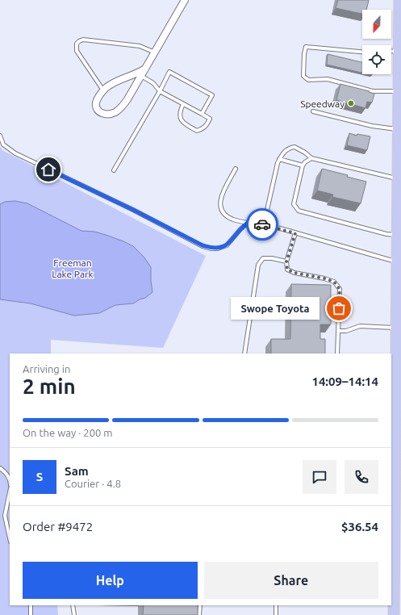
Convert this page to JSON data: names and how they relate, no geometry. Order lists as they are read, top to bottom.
{
  "parks": ["Freeman Lake Park"],
  "places": ["Speedway", "Swope Toyota"],
  "north": "bottom",
  "page": {
    "bubble": "Swope Toyota",
    "heading": ["2 min", "Arriving in", "14:09–14:14"],
    "panel": [
      "Sam",
      "Courier · 4.8",
      "Order #9472",
      "$36.54"
    ],
    "bar": "On the way · 200 m",
    "round": "S",
    "buttons": ["Help", "Share"]
  }
}
